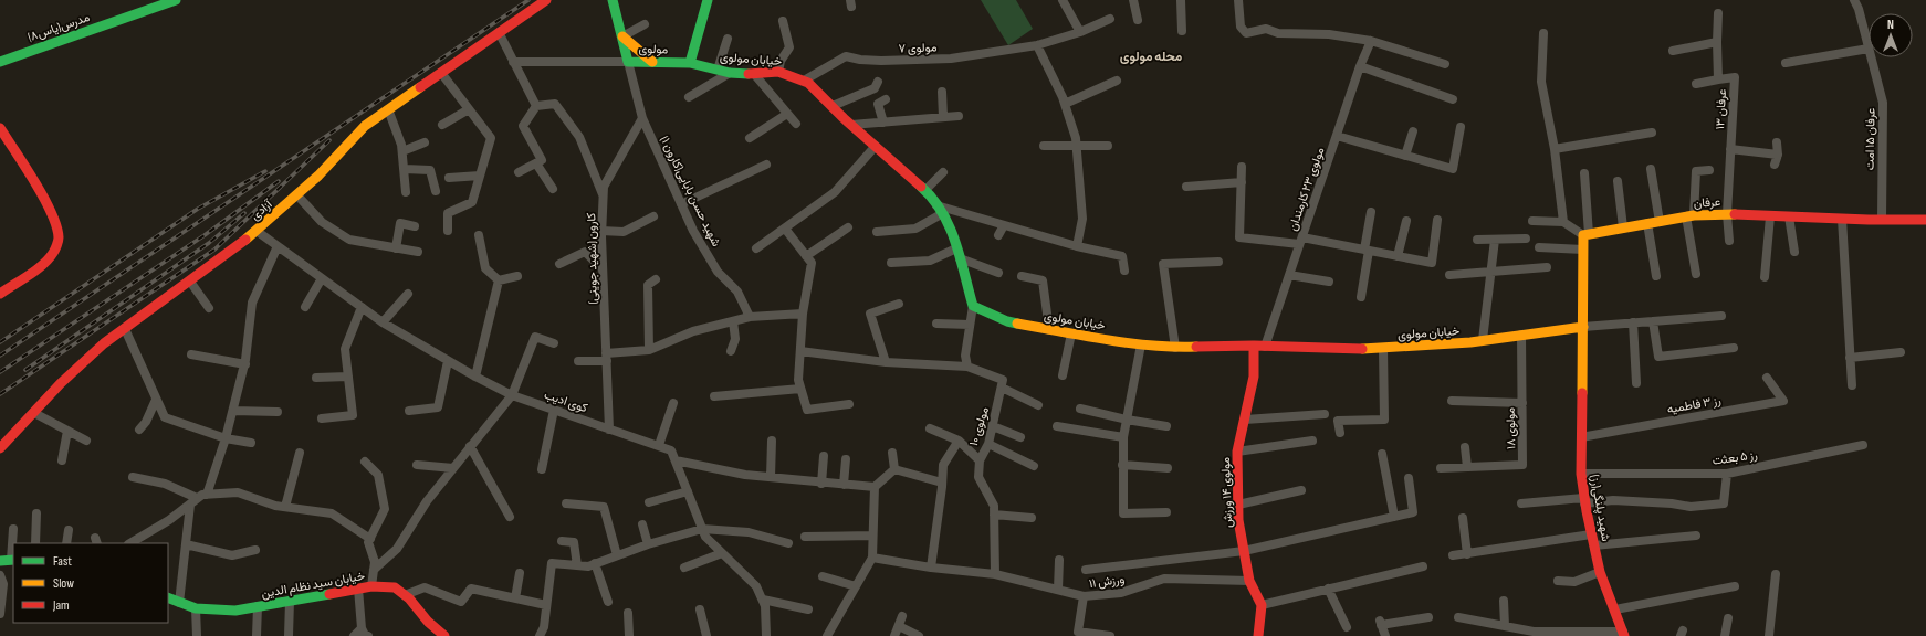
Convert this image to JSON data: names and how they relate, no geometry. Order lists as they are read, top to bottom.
{
  "streets": {
    "street": [
      "مدرس(یاس۸)",
      "مولوی ۷",
      "مولوی",
      "خیابان مولوی",
      "عرفان ۱۳",
      "عرفان ۱۵ امت",
      "مولوی ۲۳ کارمندان",
      "شهید حسن بابایی(کارون ۱)",
      "عرفان",
      "آزادی",
      "کارون (شهید جوینی)",
      "کوی ادیب",
      "رز ۳ فاطمیه",
      "مولوی ۱۰",
      "مولوی ۱۸",
      "رز ۵ بعثت",
      "مولوی ۱۴ ورزش",
      "شهید پلنگی(رز)",
      "ورزش ۱۱",
      "خیابان سید نظام الدین"
    ]
  },
  "crossings": [
    ["مولوی ۷", "خیابان مولوی"],
    ["مولوی", "خیابان مولوی"],
    ["خیابان مولوی", "مولوی ۲۳ کارمندان"],
    ["خیابان مولوی", "مولوی ۱۸"],
    ["خیابان مولوی", "مولوی ۱۴ ورزش"],
    ["خیابان مولوی", "شهید پلنگی(رز)"],
    ["عرفان ۱۳", "عرفان"],
    ["عرفان ۱۵ امت", "عرفان"],
    ["شهید حسن بابایی(کارون ۱)", "کارون (شهید جوینی)"],
    ["آزادی", "کوی ادیب"],
    ["کارون (شهید جوینی)", "کوی ادیب"],
    ["رز ۳ فاطمیه", "شهید پلنگی(رز)"],
    ["مولوی ۱۰", "ورزش ۱۱"],
    ["رز ۵ بعثت", "شهید پلنگی(رز)"],
    ["مولوی ۱۴ ورزش", "ورزش ۱۱"]
  ],
  "districts": ["محله مولوی"],
  "legend": ["Fast", "Slow", "Jam"],
  "north": "top"
}
